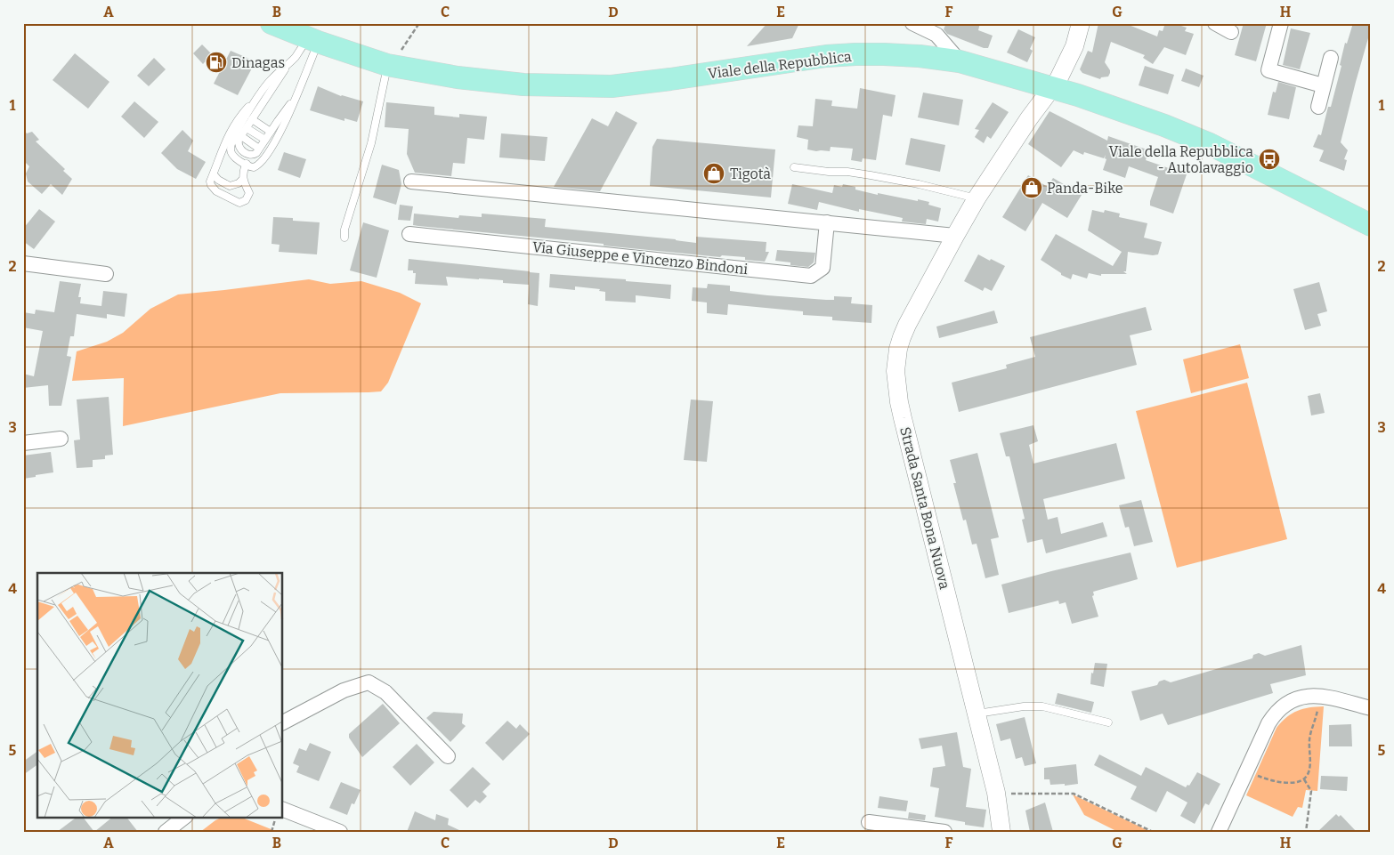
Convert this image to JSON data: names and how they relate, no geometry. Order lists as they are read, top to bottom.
{
  "streets": {
    "main road": ["Viale della Repubblica"],
    "street": ["Via Giuseppe e Vincenzo Bindoni", "Strada Santa Bona Nuova"]
  },
  "crossings": [
    ["Viale della Repubblica", "Strada Santa Bona Nuova"]
  ],
  "places": {
    "fuel station": ["Dinagas"],
    "bus stop": ["Viale della Repubblica - Autolavaggio"],
    "shop": ["Tigotà", "Panda-Bike"]
  },
  "grid": {
    "columns": [
      "A",
      "B",
      "C",
      "D",
      "E",
      "F",
      "G",
      "H"
    ],
    "rows": [
      "1",
      "2",
      "3",
      "4",
      "5"
    ]
  }
}
